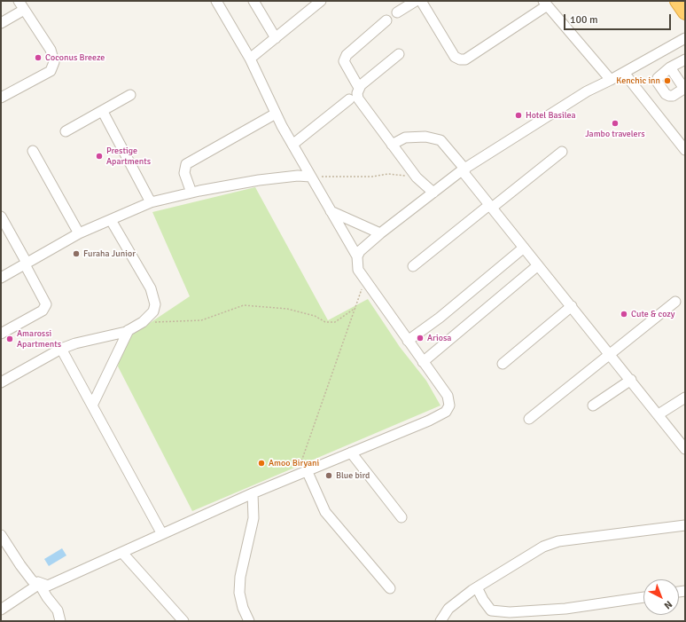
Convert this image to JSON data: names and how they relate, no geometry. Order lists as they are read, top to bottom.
{
  "places": [
    "Coconus Breeze",
    "Kenchic inn",
    "Hotel Basilea",
    "Jambo travelers",
    "Prestige Apartments",
    "Furaha Junior",
    "Cute & cozy",
    "Ariosa",
    "Amarossi Apartments",
    "Amoo Biryani",
    "Blue bird"
  ],
  "scale_bar": "100 m",
  "north": "bottom right"
}
